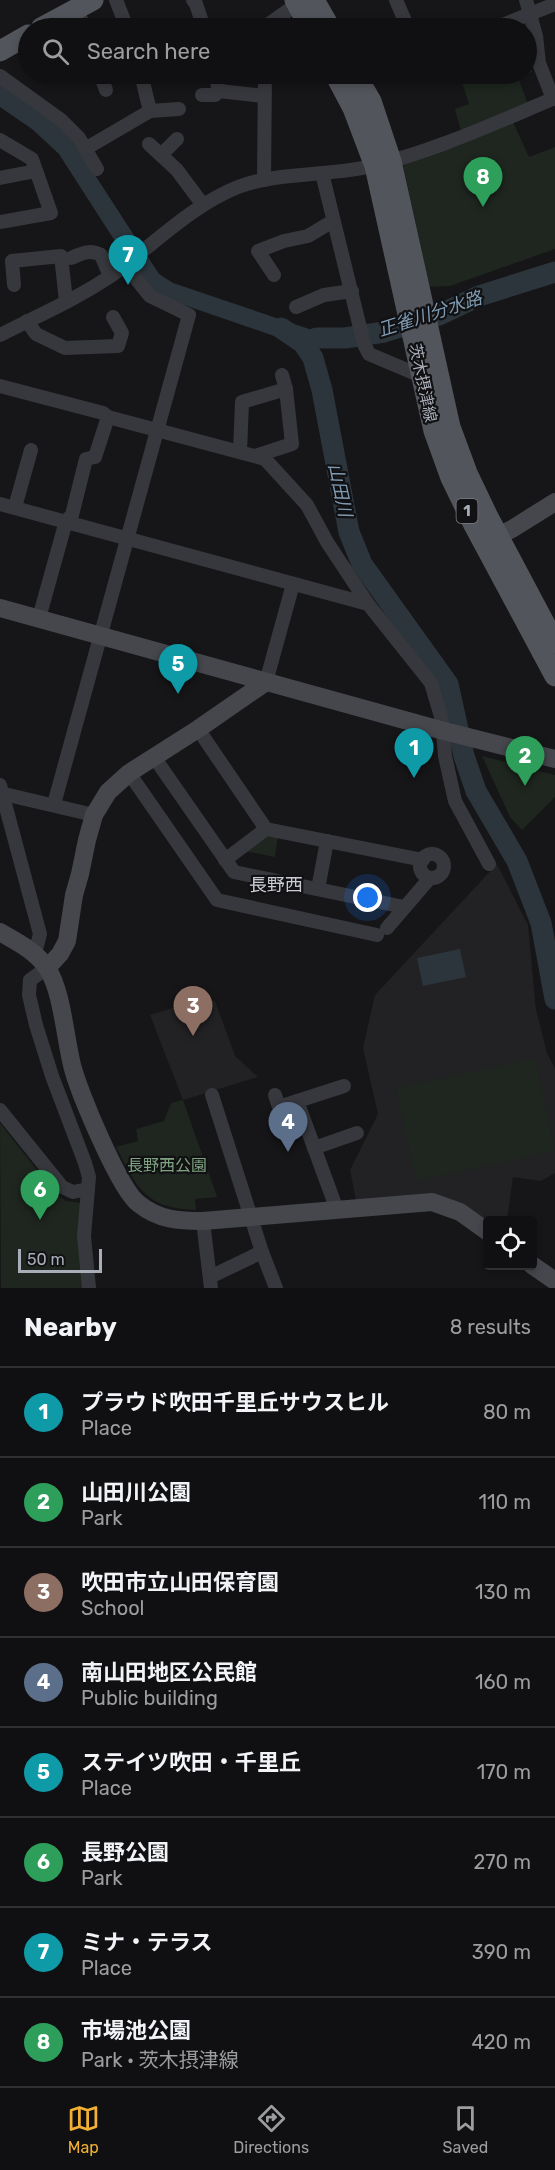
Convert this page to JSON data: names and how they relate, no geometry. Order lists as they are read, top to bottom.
{
  "streets": {
    "main road": ["茨木摂津線", "1"]
  },
  "districts": ["長野西"],
  "water": ["正雀川分水路", "山田川"],
  "parks": ["長野西公園"],
  "scale_bar": "50 m",
  "page": {
    "search": "Search here",
    "pins": [
      "8",
      "7",
      "5",
      "1",
      "2",
      "3",
      "4",
      "6"
    ],
    "scale": "50 m",
    "heading": ["Nearby", "8 results"],
    "list": [
      {
        "mark": "1",
        "name": "プラウド吹田千里丘サウスヒル",
        "note": "Place",
        "value": "80 m"
      },
      {
        "mark": "2",
        "name": "山田川公園",
        "note": "Park",
        "value": "110 m"
      },
      {
        "mark": "3",
        "name": "吹田市立山田保育園",
        "note": "School",
        "value": "130 m"
      },
      {
        "mark": "4",
        "name": "南山田地区公民館",
        "note": "Public building",
        "value": "160 m"
      },
      {
        "mark": "5",
        "name": "ステイツ吹田・千里丘",
        "note": "Place",
        "value": "170 m"
      },
      {
        "mark": "6",
        "name": "長野公園",
        "note": "Park",
        "value": "270 m"
      },
      {
        "mark": "7",
        "name": "ミナ・テラス",
        "note": "Place",
        "value": "390 m"
      },
      {
        "mark": "8",
        "name": "市場池公園",
        "note": "Park · 茨木摂津線",
        "value": "420 m"
      }
    ],
    "nav": ["Map", "Directions", "Saved"]
  }
}
